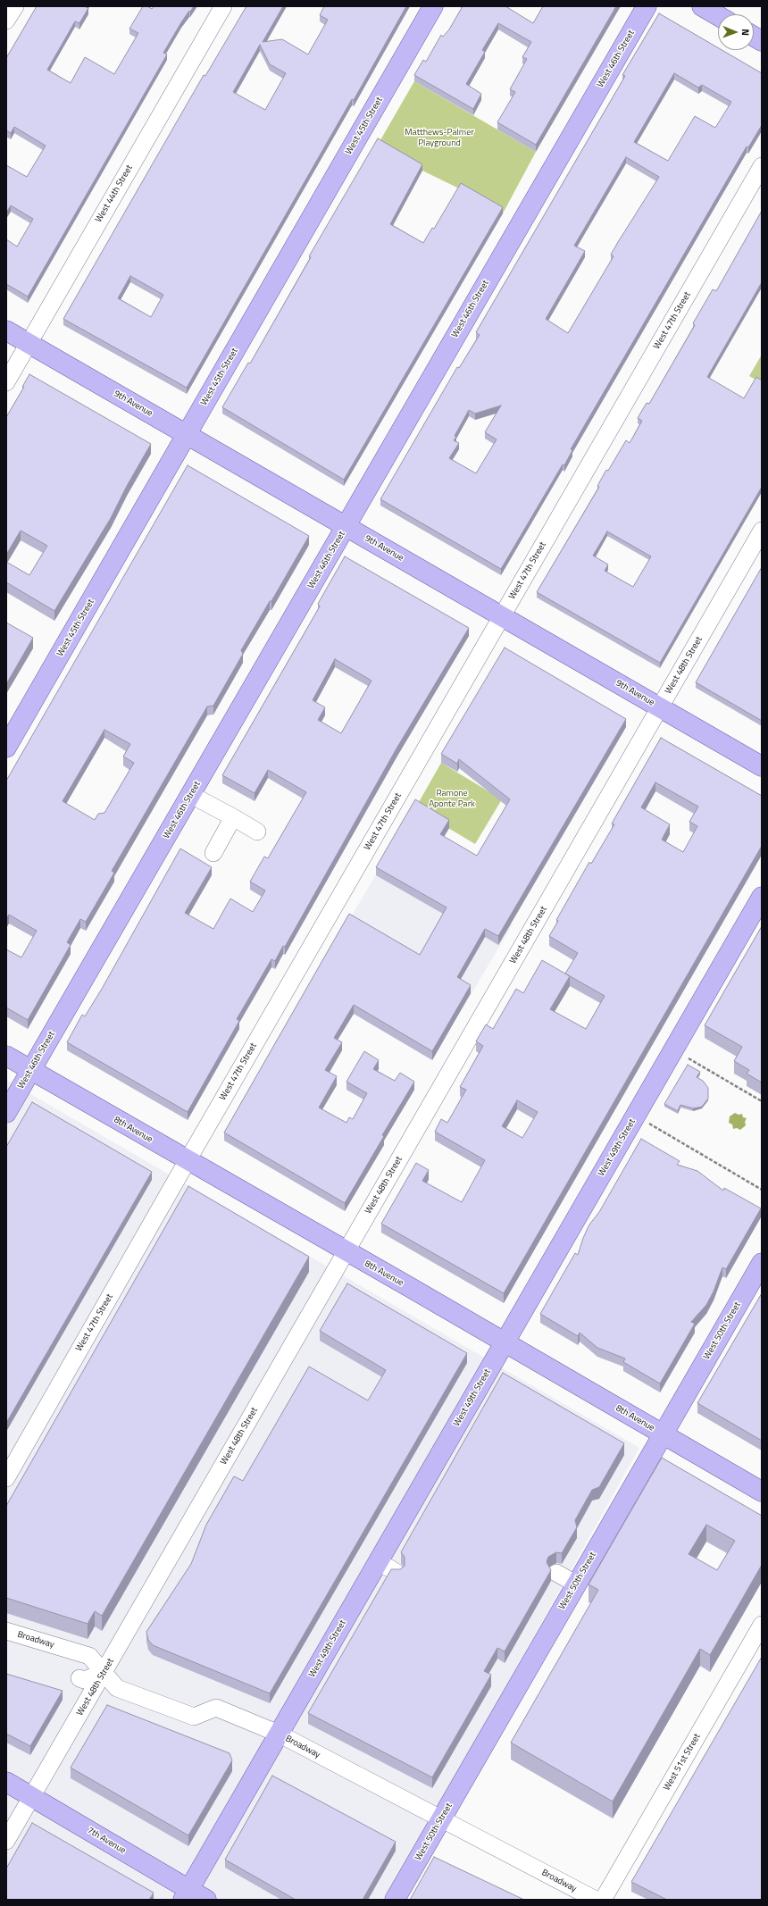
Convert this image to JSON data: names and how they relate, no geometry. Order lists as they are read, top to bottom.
{
  "streets": {
    "main road": [
      "West 46th Street",
      "West 45th Street",
      "9th Avenue",
      "8th Avenue",
      "West 49th Street",
      "West 50th Street",
      "7th Avenue"
    ],
    "street": [
      "West 44th Street",
      "West 47th Street",
      "West 48th Street",
      "Broadway",
      "West 51st Street"
    ]
  },
  "crossings": [
    ["West 46th Street", "9th Avenue"],
    ["West 46th Street", "8th Avenue"],
    ["West 45th Street", "9th Avenue"],
    ["West 44th Street", "9th Avenue"],
    ["West 47th Street", "9th Avenue"],
    ["West 47th Street", "8th Avenue"],
    ["9th Avenue", "West 48th Street"],
    ["West 48th Street", "8th Avenue"],
    ["West 48th Street", "Broadway"],
    ["West 48th Street", "7th Avenue"],
    ["8th Avenue", "West 49th Street"],
    ["8th Avenue", "West 50th Street"],
    ["West 49th Street", "Broadway"],
    ["West 49th Street", "7th Avenue"],
    ["West 50th Street", "Broadway"]
  ],
  "parks": ["Matthews-Palmer Playground", "Ramone Aponte Park"],
  "north": "right"
}
